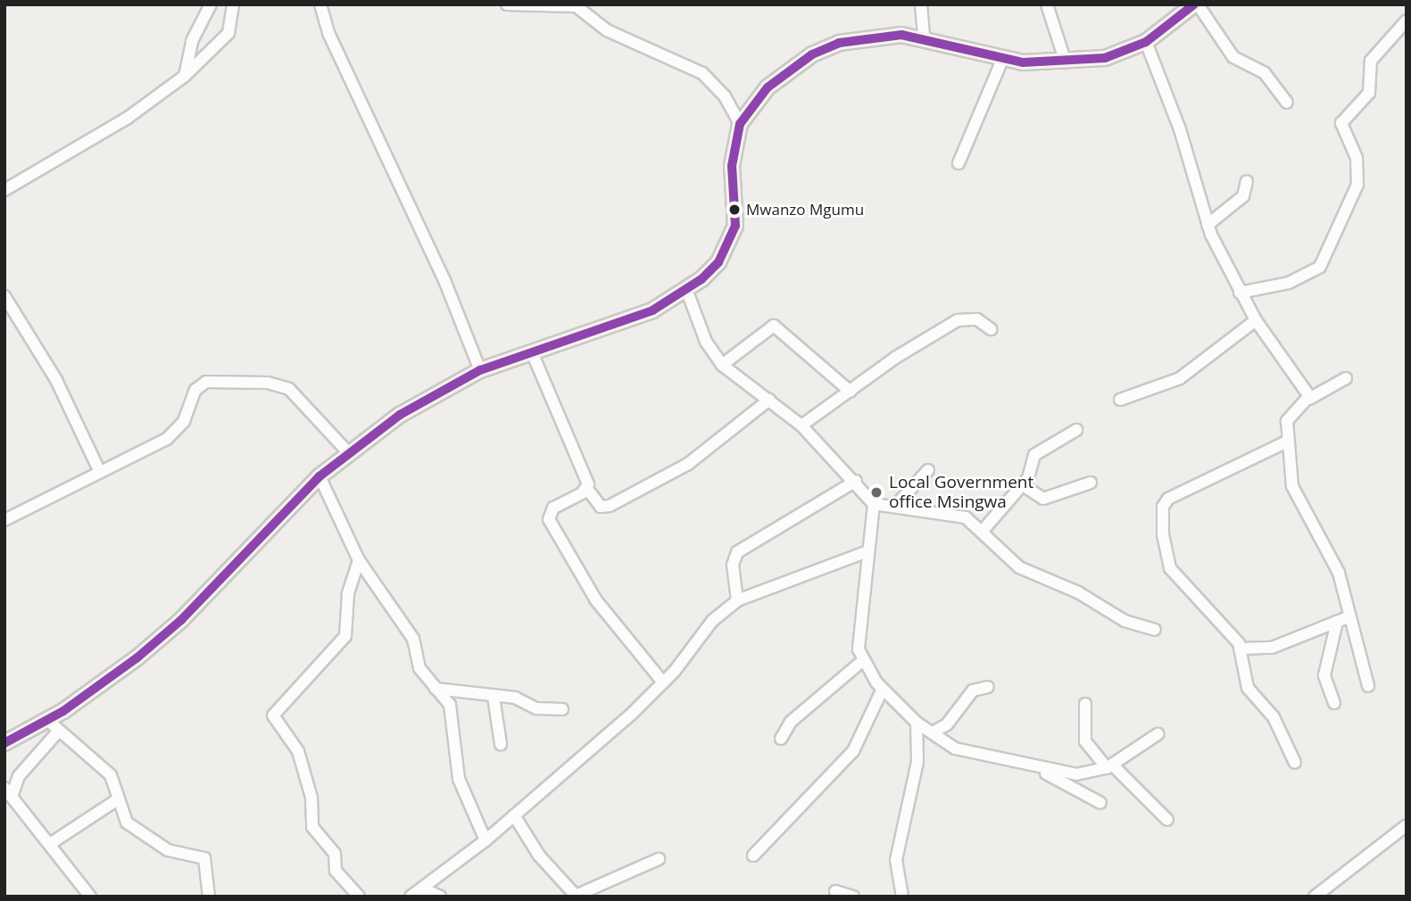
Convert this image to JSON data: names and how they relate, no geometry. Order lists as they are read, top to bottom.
{
  "places": ["Mwanzo Mgumu", "Local Government office Msingwa"]
}
